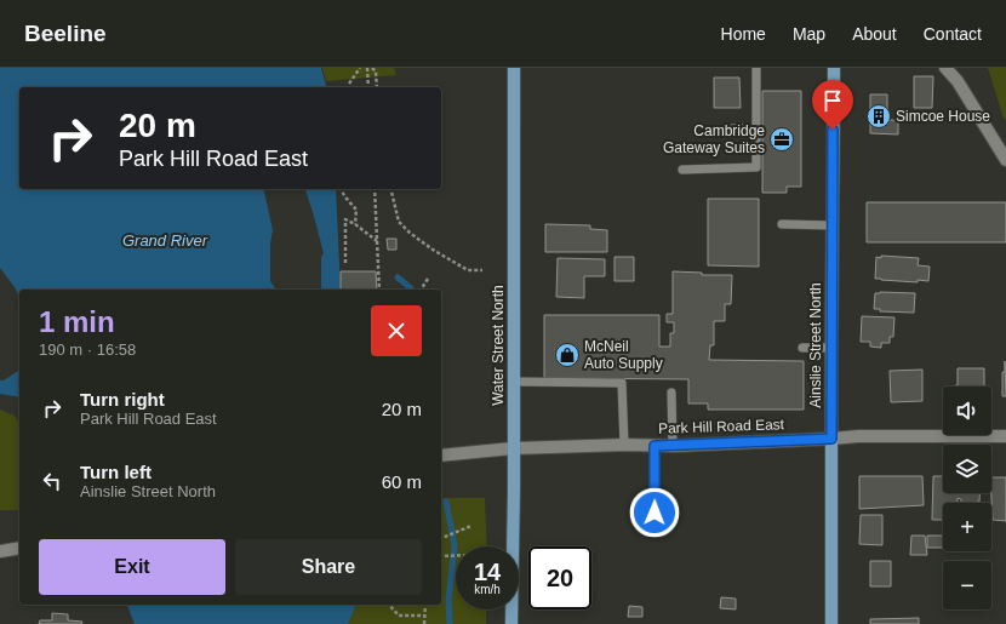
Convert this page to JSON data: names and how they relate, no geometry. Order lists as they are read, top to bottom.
{
  "streets": {
    "main road": ["Water Street North", "Ainslie Street North", "Park Hill Road East"]
  },
  "crossings": [
    ["Water Street North", "Park Hill Road East"],
    ["Ainslie Street North", "Park Hill Road East"]
  ],
  "water": ["Grand River"],
  "places": {
    "building": ["Simcoe House"],
    "office": ["Cambridge Gateway Suites"],
    "shop": ["McNeil Auto Supply"]
  },
  "page": {
    "header": "Beeline",
    "nav": [
      "Home",
      "Map",
      "About",
      "Contact"
    ],
    "turn": ["20 m", "Park Hill Road East"],
    "heading": ["1 min", "190 m · 16:58"],
    "list": [
      {
        "name": "Turn right",
        "note": "Park Hill Road East",
        "value": "20 m"
      },
      {
        "name": "Turn left",
        "note": "Ainslie Street North",
        "value": "60 m"
      }
    ],
    "map_buttons": ["+", "−"],
    "buttons": ["Exit", "Share"],
    "speed": "14 km/h",
    "limit": "20"
  }
}
